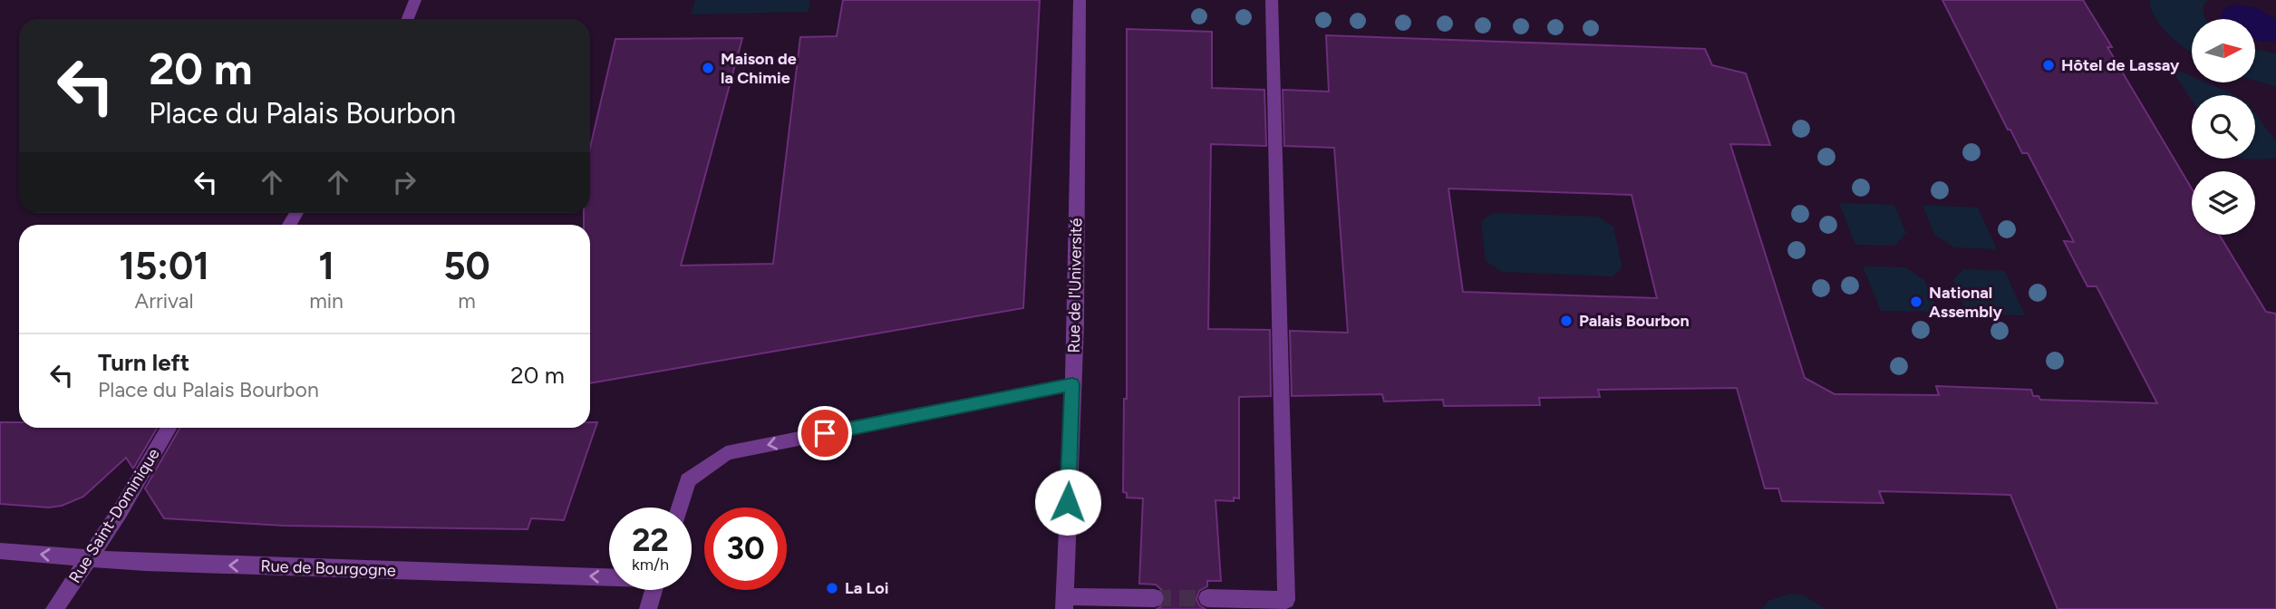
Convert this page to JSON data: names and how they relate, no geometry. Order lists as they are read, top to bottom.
{
  "streets": {
    "street": ["Rue de l'Université", "Rue Saint-Dominique", "Rue de Bourgogne"]
  },
  "crossings": [
    ["Rue Saint-Dominique", "Rue de Bourgogne"]
  ],
  "one_way": ["Rue de Bourgogne"],
  "places": [
    "Hôtel de Lassay",
    "Maison de la Chimie",
    "National Assembly",
    "Palais Bourbon",
    "La Loi"
  ],
  "north": "right",
  "page": {
    "turn": ["20 m", "Place du Palais Bourbon"],
    "eta": [
      "15:01",
      "Arrival",
      "1",
      "min",
      "50",
      "m"
    ],
    "list": [
      {
        "name": "Turn left",
        "note": "Place du Palais Bourbon",
        "value": "20 m"
      }
    ],
    "speed": "22 km/h",
    "limit": "30"
  }
}
